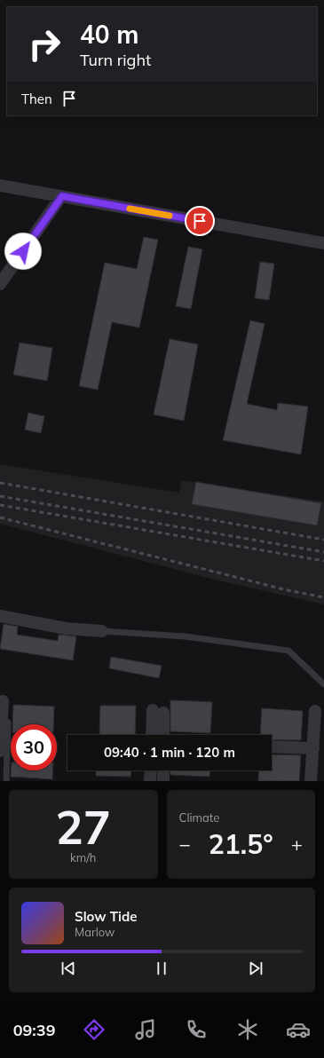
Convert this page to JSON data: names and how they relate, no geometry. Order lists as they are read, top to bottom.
{
  "page": {
    "turn": ["40 m", "Turn right"],
    "then": "Then",
    "limit": "30",
    "trip": "09:40 · 1 min · 120 m",
    "tile": [
      ["27", "km/h"],
      "Climate"
    ],
    "heat": ["−", "21.5°", "+"],
    "song": ["Slow Tide", "Marlow"],
    "tabs": "09:39"
  }
}
